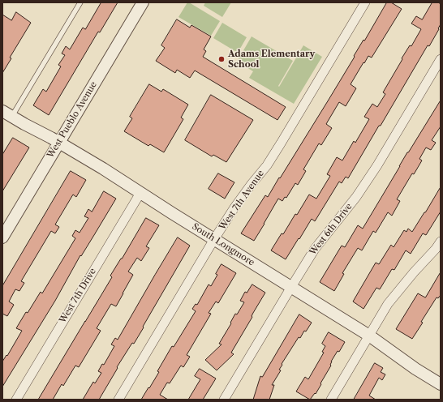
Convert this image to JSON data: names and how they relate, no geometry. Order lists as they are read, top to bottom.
{
  "streets": {
    "street": [
      "West Pueblo Avenue",
      "West 7th Avenue",
      "West 6th Drive",
      "South Longmore",
      "West 7th Drive"
    ]
  },
  "crossings": [
    ["West Pueblo Avenue", "South Longmore"],
    ["West 7th Avenue", "South Longmore"],
    ["West 6th Drive", "South Longmore"],
    ["South Longmore", "West 7th Drive"]
  ],
  "places": ["Adams Elementary School"]
}
